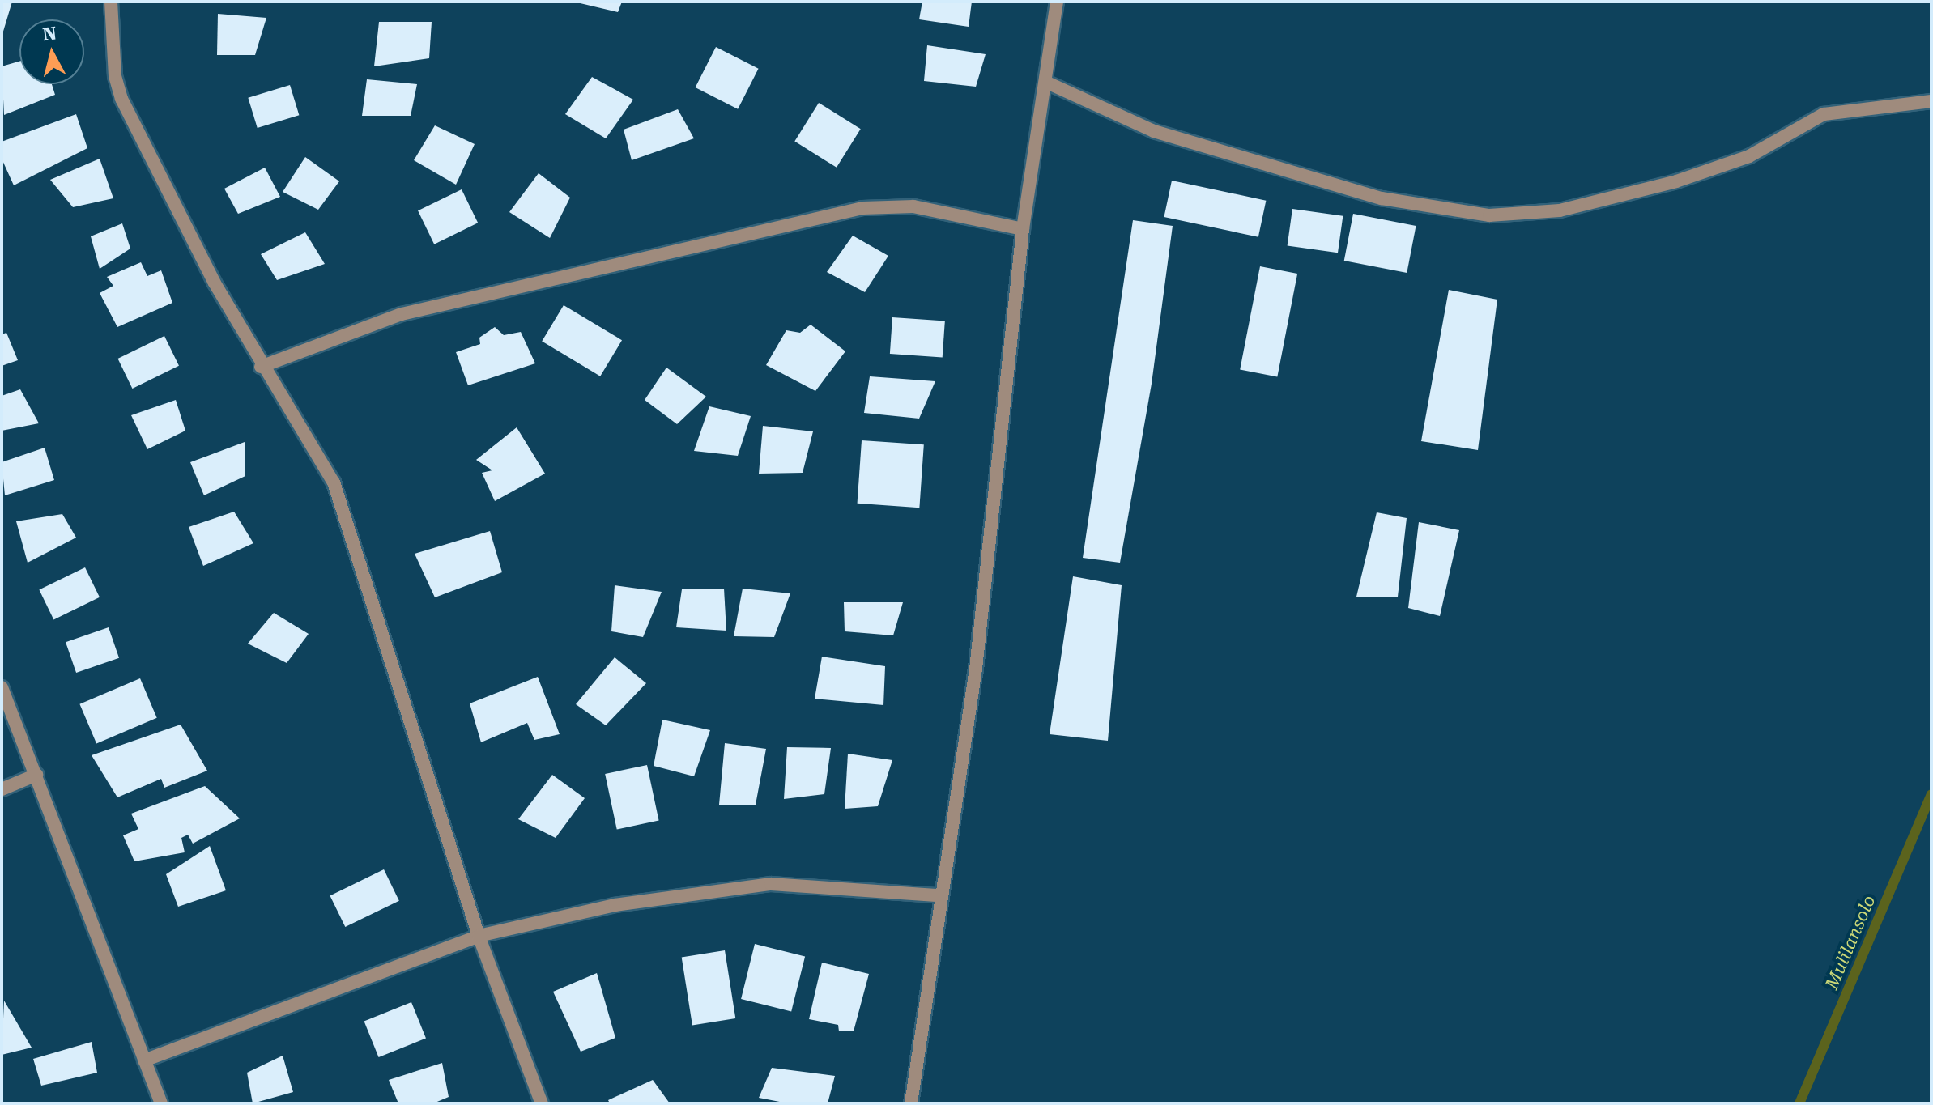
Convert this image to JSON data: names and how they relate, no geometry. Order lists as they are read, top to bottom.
{
  "water": ["Mulilansolo"],
  "north": "top"
}
